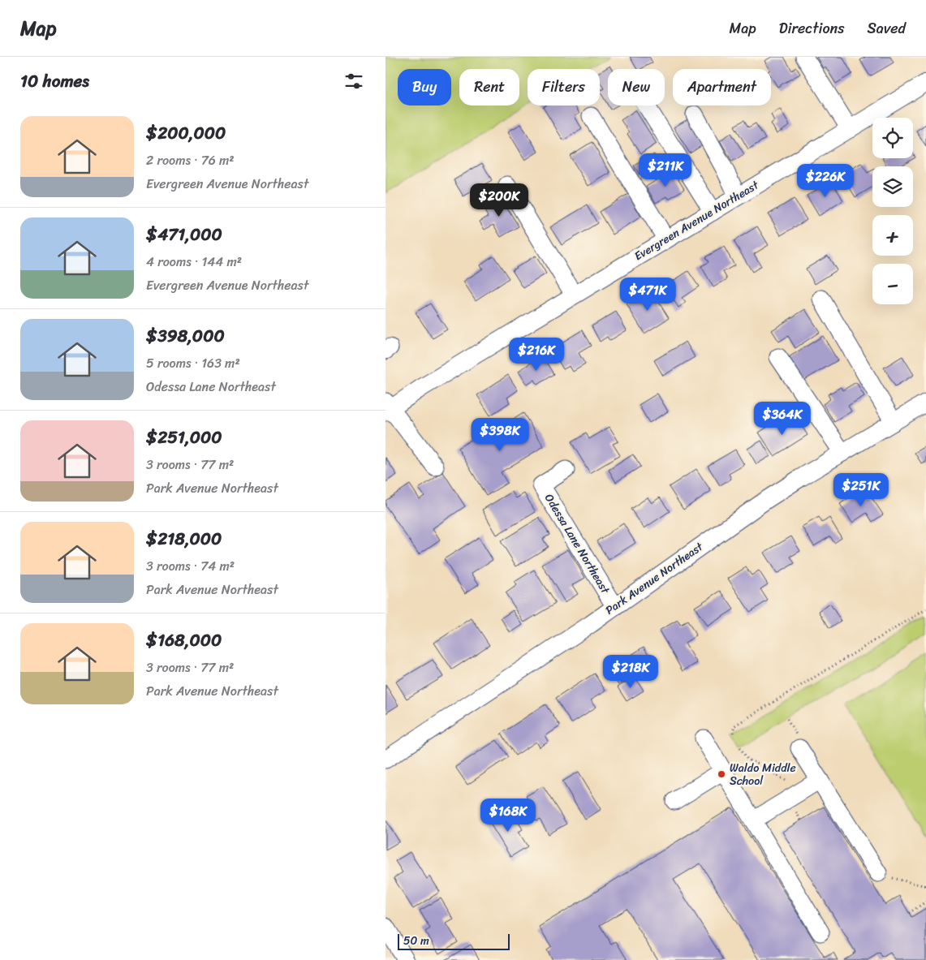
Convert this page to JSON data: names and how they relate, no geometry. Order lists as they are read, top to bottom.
{
  "streets": {
    "street": ["Evergreen Avenue Northeast", "Odessa Lane Northeast", "Park Avenue Northeast"]
  },
  "crossings": [
    ["Odessa Lane Northeast", "Park Avenue Northeast"]
  ],
  "places": ["Waldo Middle School"],
  "scale_bar": "50 m",
  "page": {
    "header": "Map",
    "nav": ["Map", "Directions", "Saved"],
    "heading": "10 homes",
    "chip": [
      "Buy",
      "Rent",
      "Filters",
      "New",
      "Apartment"
    ],
    "list": [
      {
        "name": "$200,000",
        "note": "2 rooms · 76 m² · Evergreen Avenue Northeast"
      },
      {
        "name": "$471,000",
        "note": "4 rooms · 144 m² · Evergreen Avenue Northeast"
      },
      {
        "name": "$398,000",
        "note": "5 rooms · 163 m² · Odessa Lane Northeast"
      },
      {
        "name": "$251,000",
        "note": "3 rooms · 77 m² · Park Avenue Northeast"
      },
      {
        "name": "$218,000",
        "note": "3 rooms · 74 m² · Park Avenue Northeast"
      },
      {
        "name": "$168,000",
        "note": "3 rooms · 77 m² · Park Avenue Northeast"
      }
    ],
    "map_buttons": ["+", "−"],
    "price": [
      "$211K",
      "$226K",
      "$200K",
      "$471K",
      "$216K",
      "$364K",
      "$398K",
      "$251K",
      "$218K",
      "$168K"
    ],
    "scale": "50 m"
  }
}
